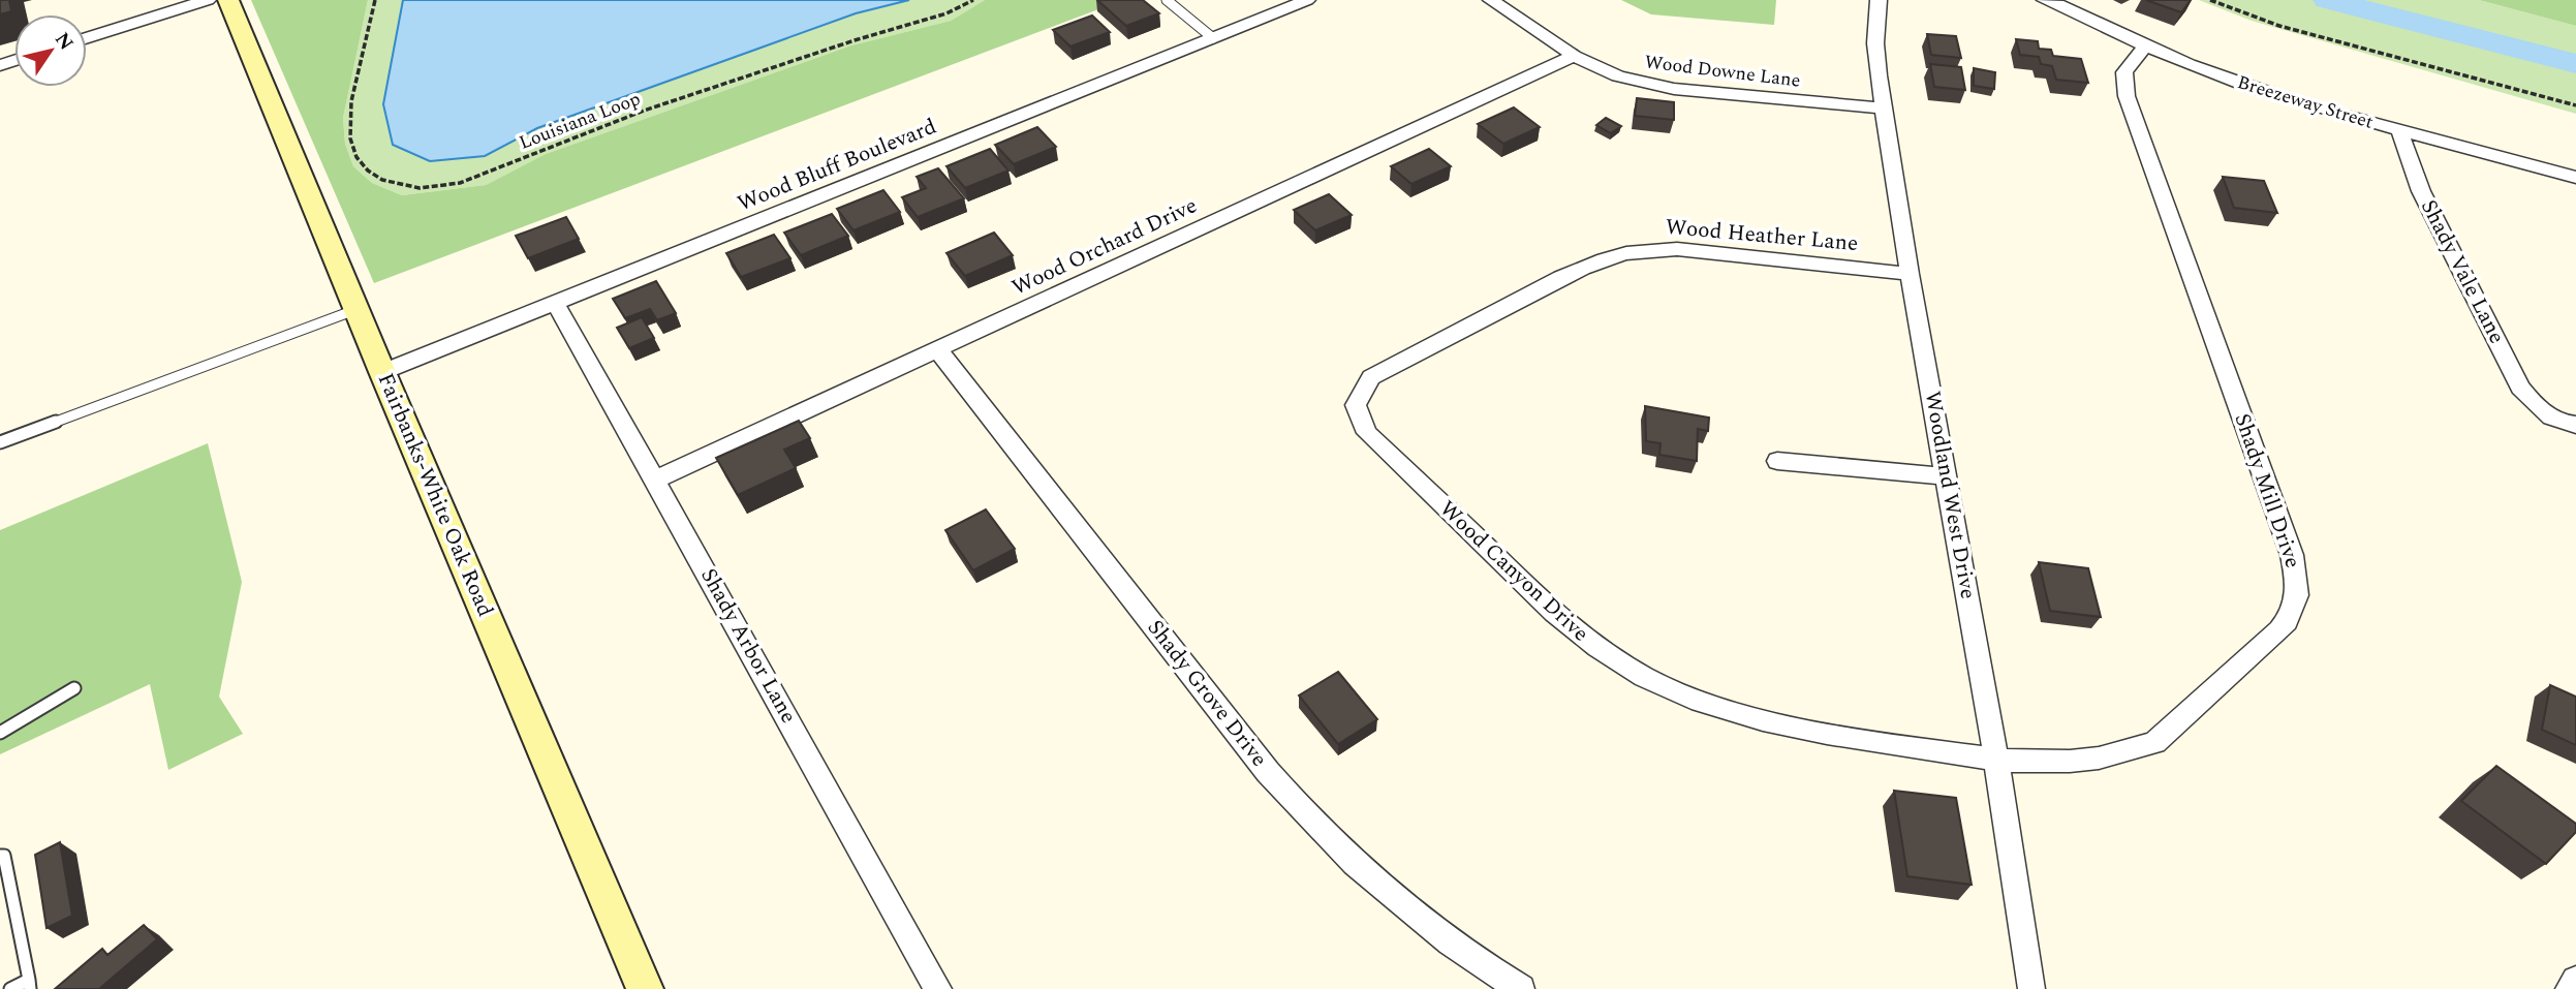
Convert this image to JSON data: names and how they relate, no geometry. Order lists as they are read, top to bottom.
{
  "streets": {
    "street": [
      "Wood Downe Lane",
      "Breezeway Street",
      "Wood Bluff Boulevard",
      "Wood Heather Lane",
      "Wood Orchard Drive",
      "Shady Vale Lane",
      "Shady Mill Drive",
      "Fairbanks-White Oak Road",
      "Woodland West Drive",
      "Wood Canyon Drive",
      "Shady Arbor Lane",
      "Shady Grove Drive"
    ],
    "path": ["Louisiana Loop"]
  },
  "crossings": [
    ["Wood Downe Lane", "Wood Orchard Drive"],
    ["Wood Downe Lane", "Woodland West Drive"],
    ["Breezeway Street", "Shady Vale Lane"],
    ["Breezeway Street", "Shady Mill Drive"],
    ["Wood Bluff Boulevard", "Fairbanks-White Oak Road"],
    ["Wood Bluff Boulevard", "Shady Arbor Lane"],
    ["Wood Heather Lane", "Woodland West Drive"],
    ["Wood Heather Lane", "Wood Canyon Drive"],
    ["Wood Orchard Drive", "Shady Arbor Lane"],
    ["Wood Orchard Drive", "Shady Grove Drive"],
    ["Shady Mill Drive", "Woodland West Drive"],
    ["Shady Mill Drive", "Wood Canyon Drive"],
    ["Woodland West Drive", "Wood Canyon Drive"]
  ],
  "north": "top right"
}
